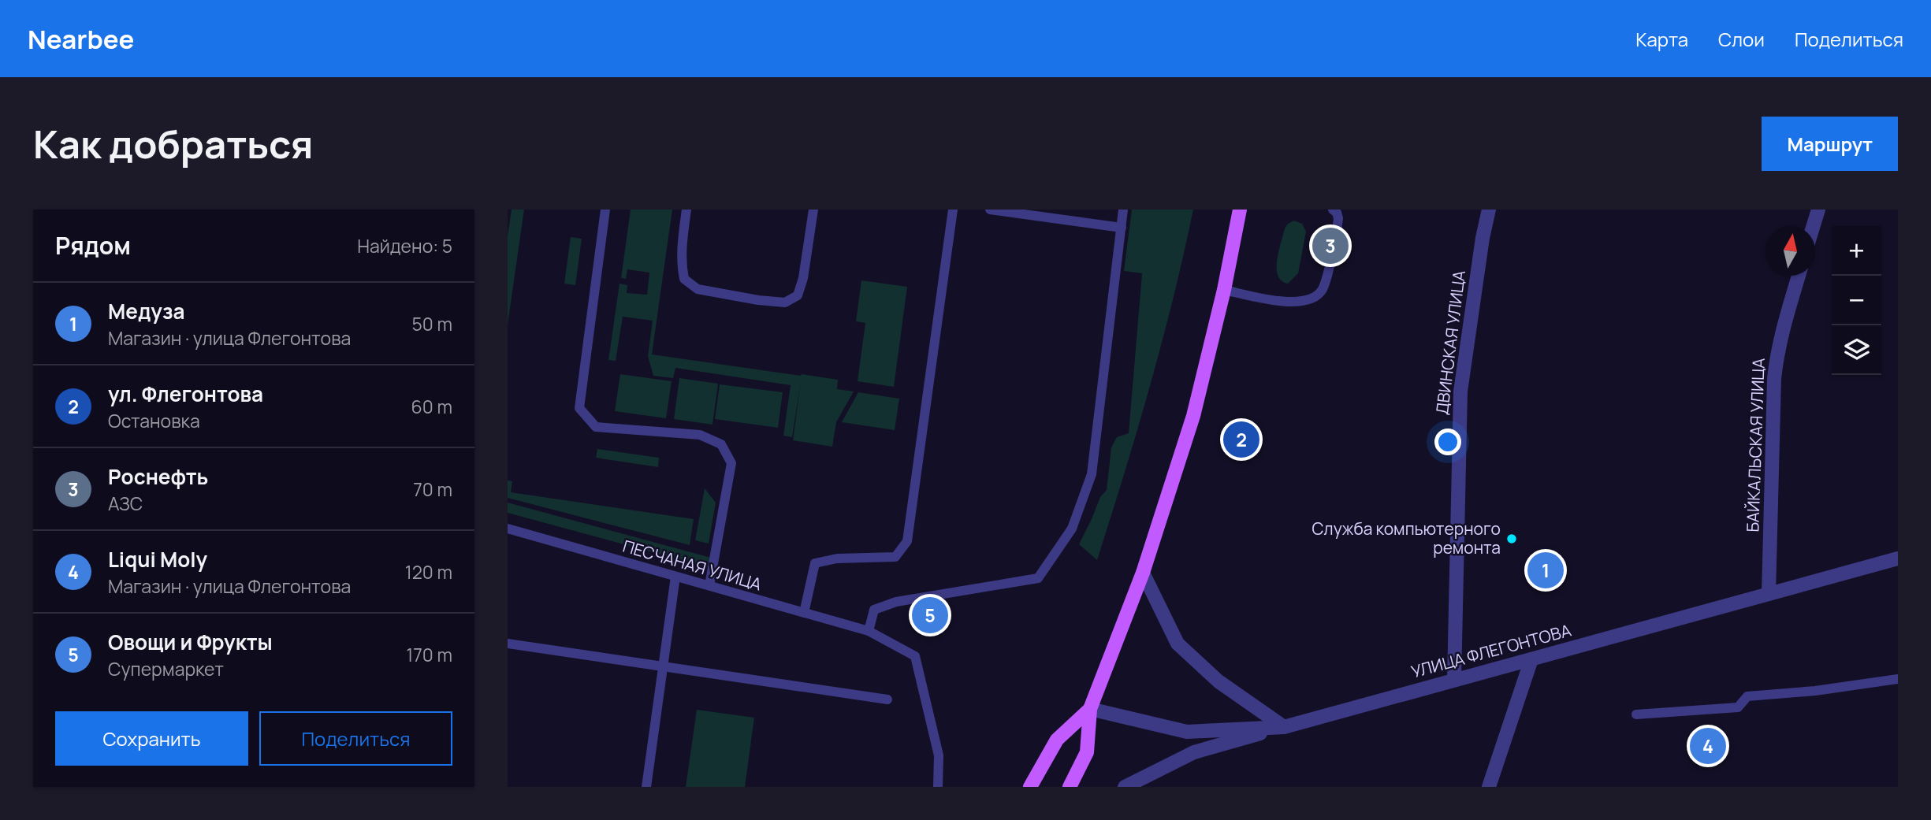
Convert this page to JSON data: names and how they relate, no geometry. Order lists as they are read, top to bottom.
{
  "streets": {
    "street": ["ДВИНСКАЯ УЛИЦА", "БАЙКАЛЬСКАЯ УЛИЦА", "УЛИЦА ФЛЕГОНТОВА"],
    "lane": ["ПЕСЧАНАЯ УЛИЦА"]
  },
  "crossings": [
    ["ДВИНСКАЯ УЛИЦА", "УЛИЦА ФЛЕГОНТОВА"],
    ["БАЙКАЛЬСКАЯ УЛИЦА", "УЛИЦА ФЛЕГОНТОВА"]
  ],
  "places": ["Служба компьютерного ремонта"],
  "north": "top",
  "page": {
    "header": "Nearbee",
    "nav": ["Карта", "Слои", "Поделиться"],
    "buttons": [
      "Маршрут",
      ["Сохранить", "Поделиться"]
    ],
    "title": "Как добраться",
    "heading": ["Рядом", "Найдено: 5"],
    "pins": [
      "3",
      "2",
      "1",
      "5",
      "4"
    ],
    "map_buttons": ["+", "−"],
    "list": [
      {
        "mark": "1",
        "name": "Медуза",
        "note": "Магазин · улица Флегонтова",
        "value": "50 m"
      },
      {
        "mark": "2",
        "name": "ул. Флегонтова",
        "note": "Остановка",
        "value": "60 m"
      },
      {
        "mark": "3",
        "name": "Роснефть",
        "note": "АЗС",
        "value": "70 m"
      },
      {
        "mark": "4",
        "name": "Liqui Moly",
        "note": "Магазин · улица Флегонтова",
        "value": "120 m"
      },
      {
        "mark": "5",
        "name": "Овощи и Фрукты",
        "note": "Супермаркет",
        "value": "170 m"
      }
    ]
  }
}
